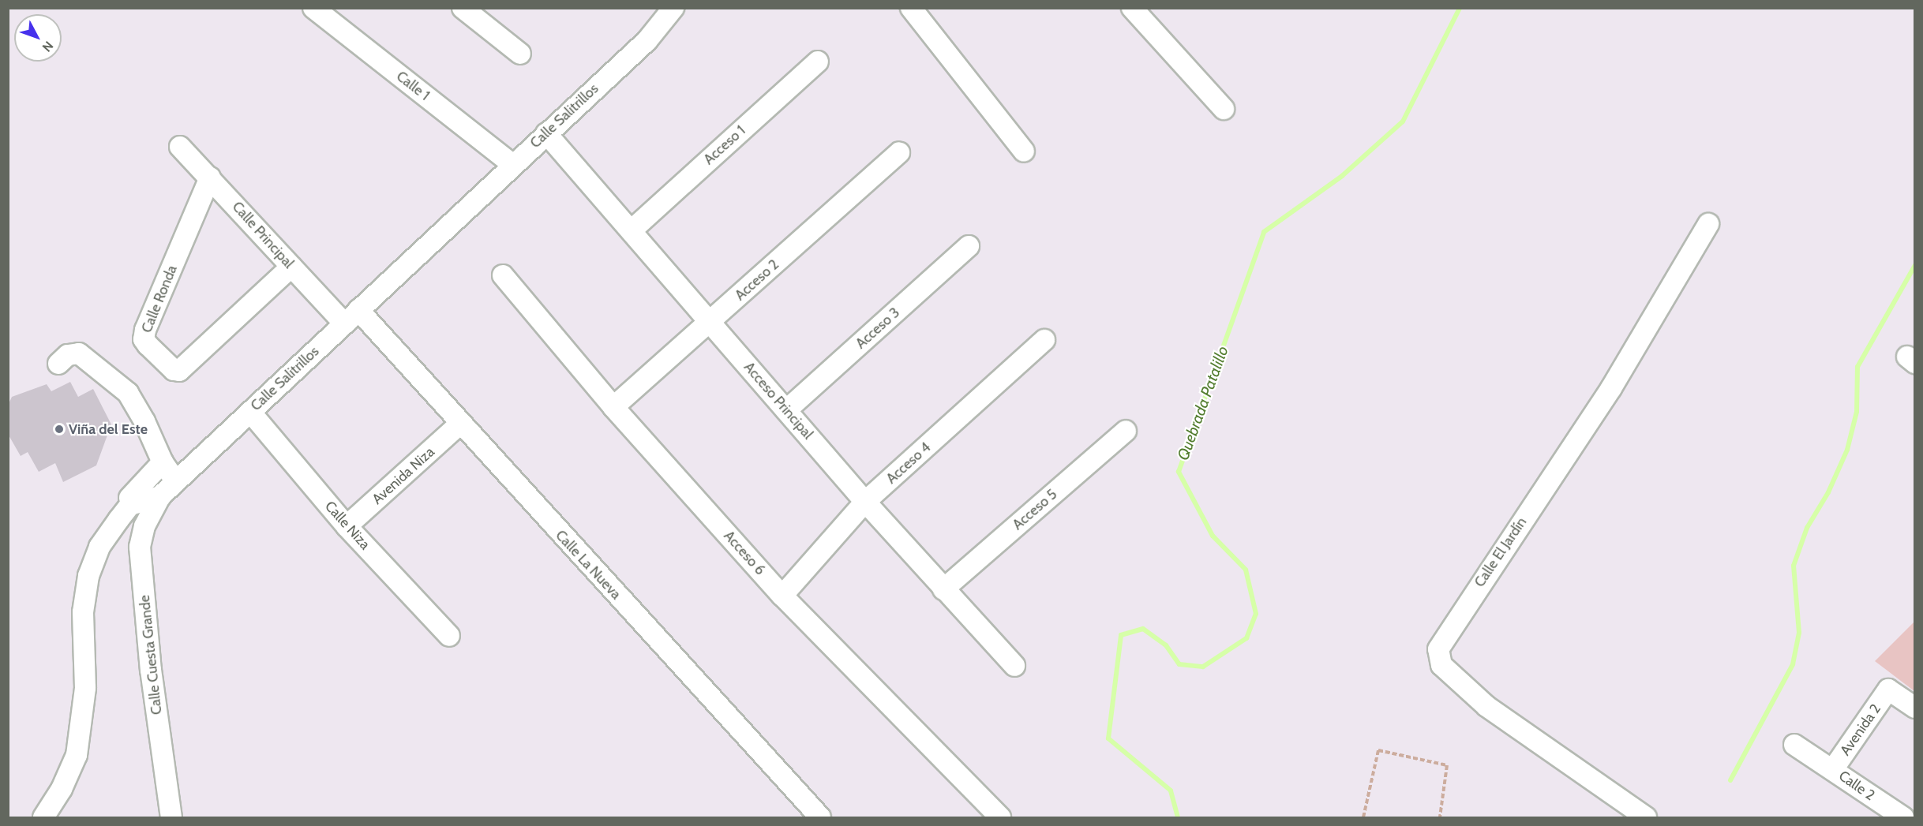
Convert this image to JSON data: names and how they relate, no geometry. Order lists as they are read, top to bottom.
{
  "streets": {
    "street": [
      "Calle 1",
      "Calle Salitrillos",
      "Acceso 1",
      "Calle Principal",
      "Acceso 2",
      "Calle Ronda",
      "Acceso 3",
      "Acceso Principal",
      "Acceso 4",
      "Avenida Niza",
      "Acceso 5",
      "Calle Niza",
      "Calle El Jardín",
      "Acceso 6",
      "Calle La Nueva",
      "Calle Cuesta Grande",
      "Avenida 2",
      "Calle 2"
    ]
  },
  "crossings": [
    ["Calle 1", "Calle Salitrillos"],
    ["Calle Salitrillos", "Calle Principal"],
    ["Calle Salitrillos", "Acceso Principal"],
    ["Calle Salitrillos", "Calle Niza"],
    ["Calle Salitrillos", "Calle La Nueva"],
    ["Calle Salitrillos", "Calle Cuesta Grande"],
    ["Acceso 1", "Acceso Principal"],
    ["Calle Principal", "Calle Ronda"],
    ["Calle Principal", "Calle La Nueva"],
    ["Acceso 2", "Acceso Principal"],
    ["Acceso 2", "Acceso 6"],
    ["Acceso 3", "Acceso Principal"],
    ["Acceso Principal", "Acceso 4"],
    ["Acceso Principal", "Acceso 5"],
    ["Acceso 4", "Acceso 6"],
    ["Avenida Niza", "Calle Niza"],
    ["Avenida Niza", "Calle La Nueva"],
    ["Avenida 2", "Calle 2"]
  ],
  "water": ["Quebrada Patalillo"],
  "places": ["Viña del Este"],
  "north": "bottom right"
}
